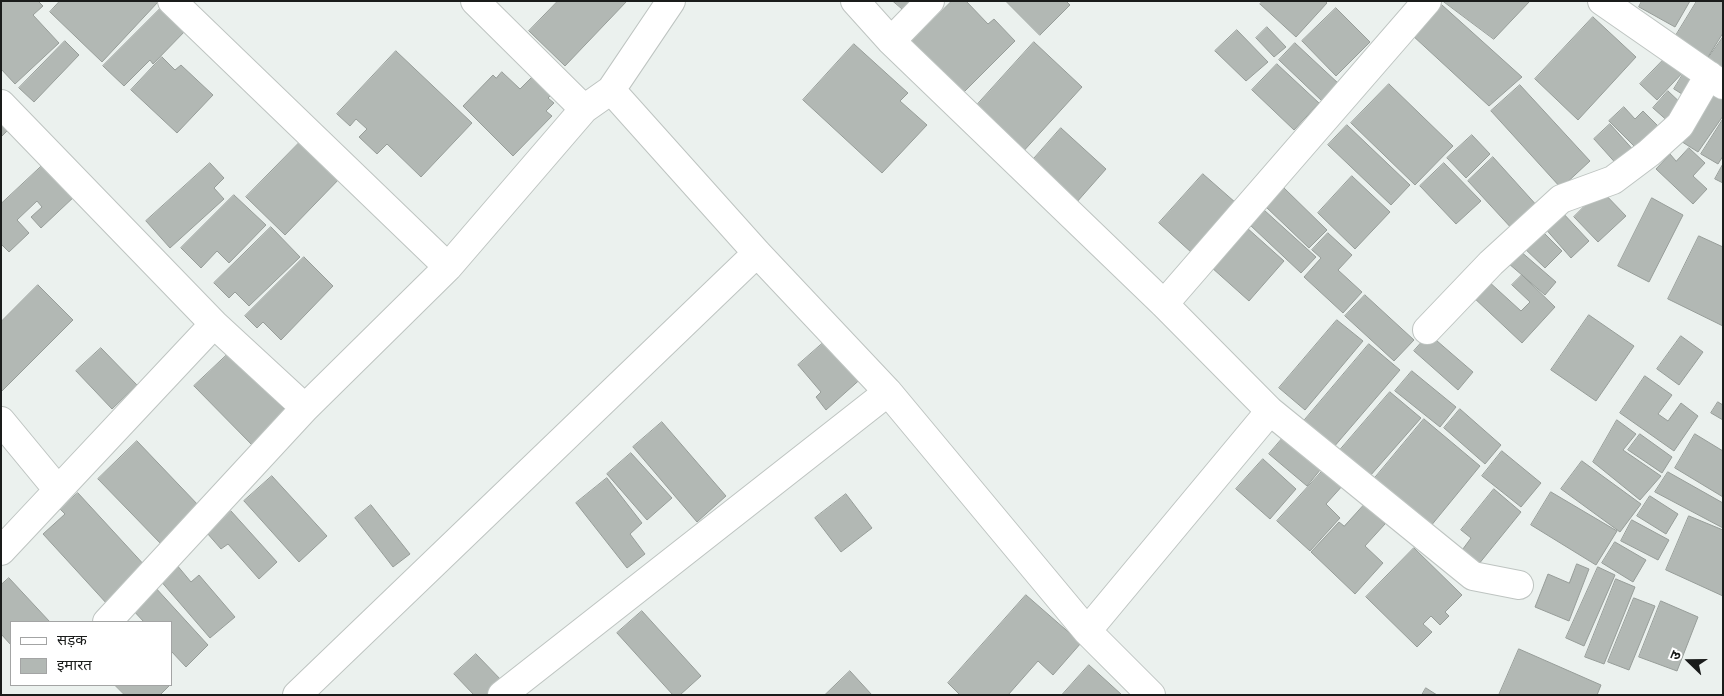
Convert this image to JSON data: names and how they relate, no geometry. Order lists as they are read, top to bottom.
{
  "legend": ["सड़क", "इमारत"],
  "north": "left"
}
